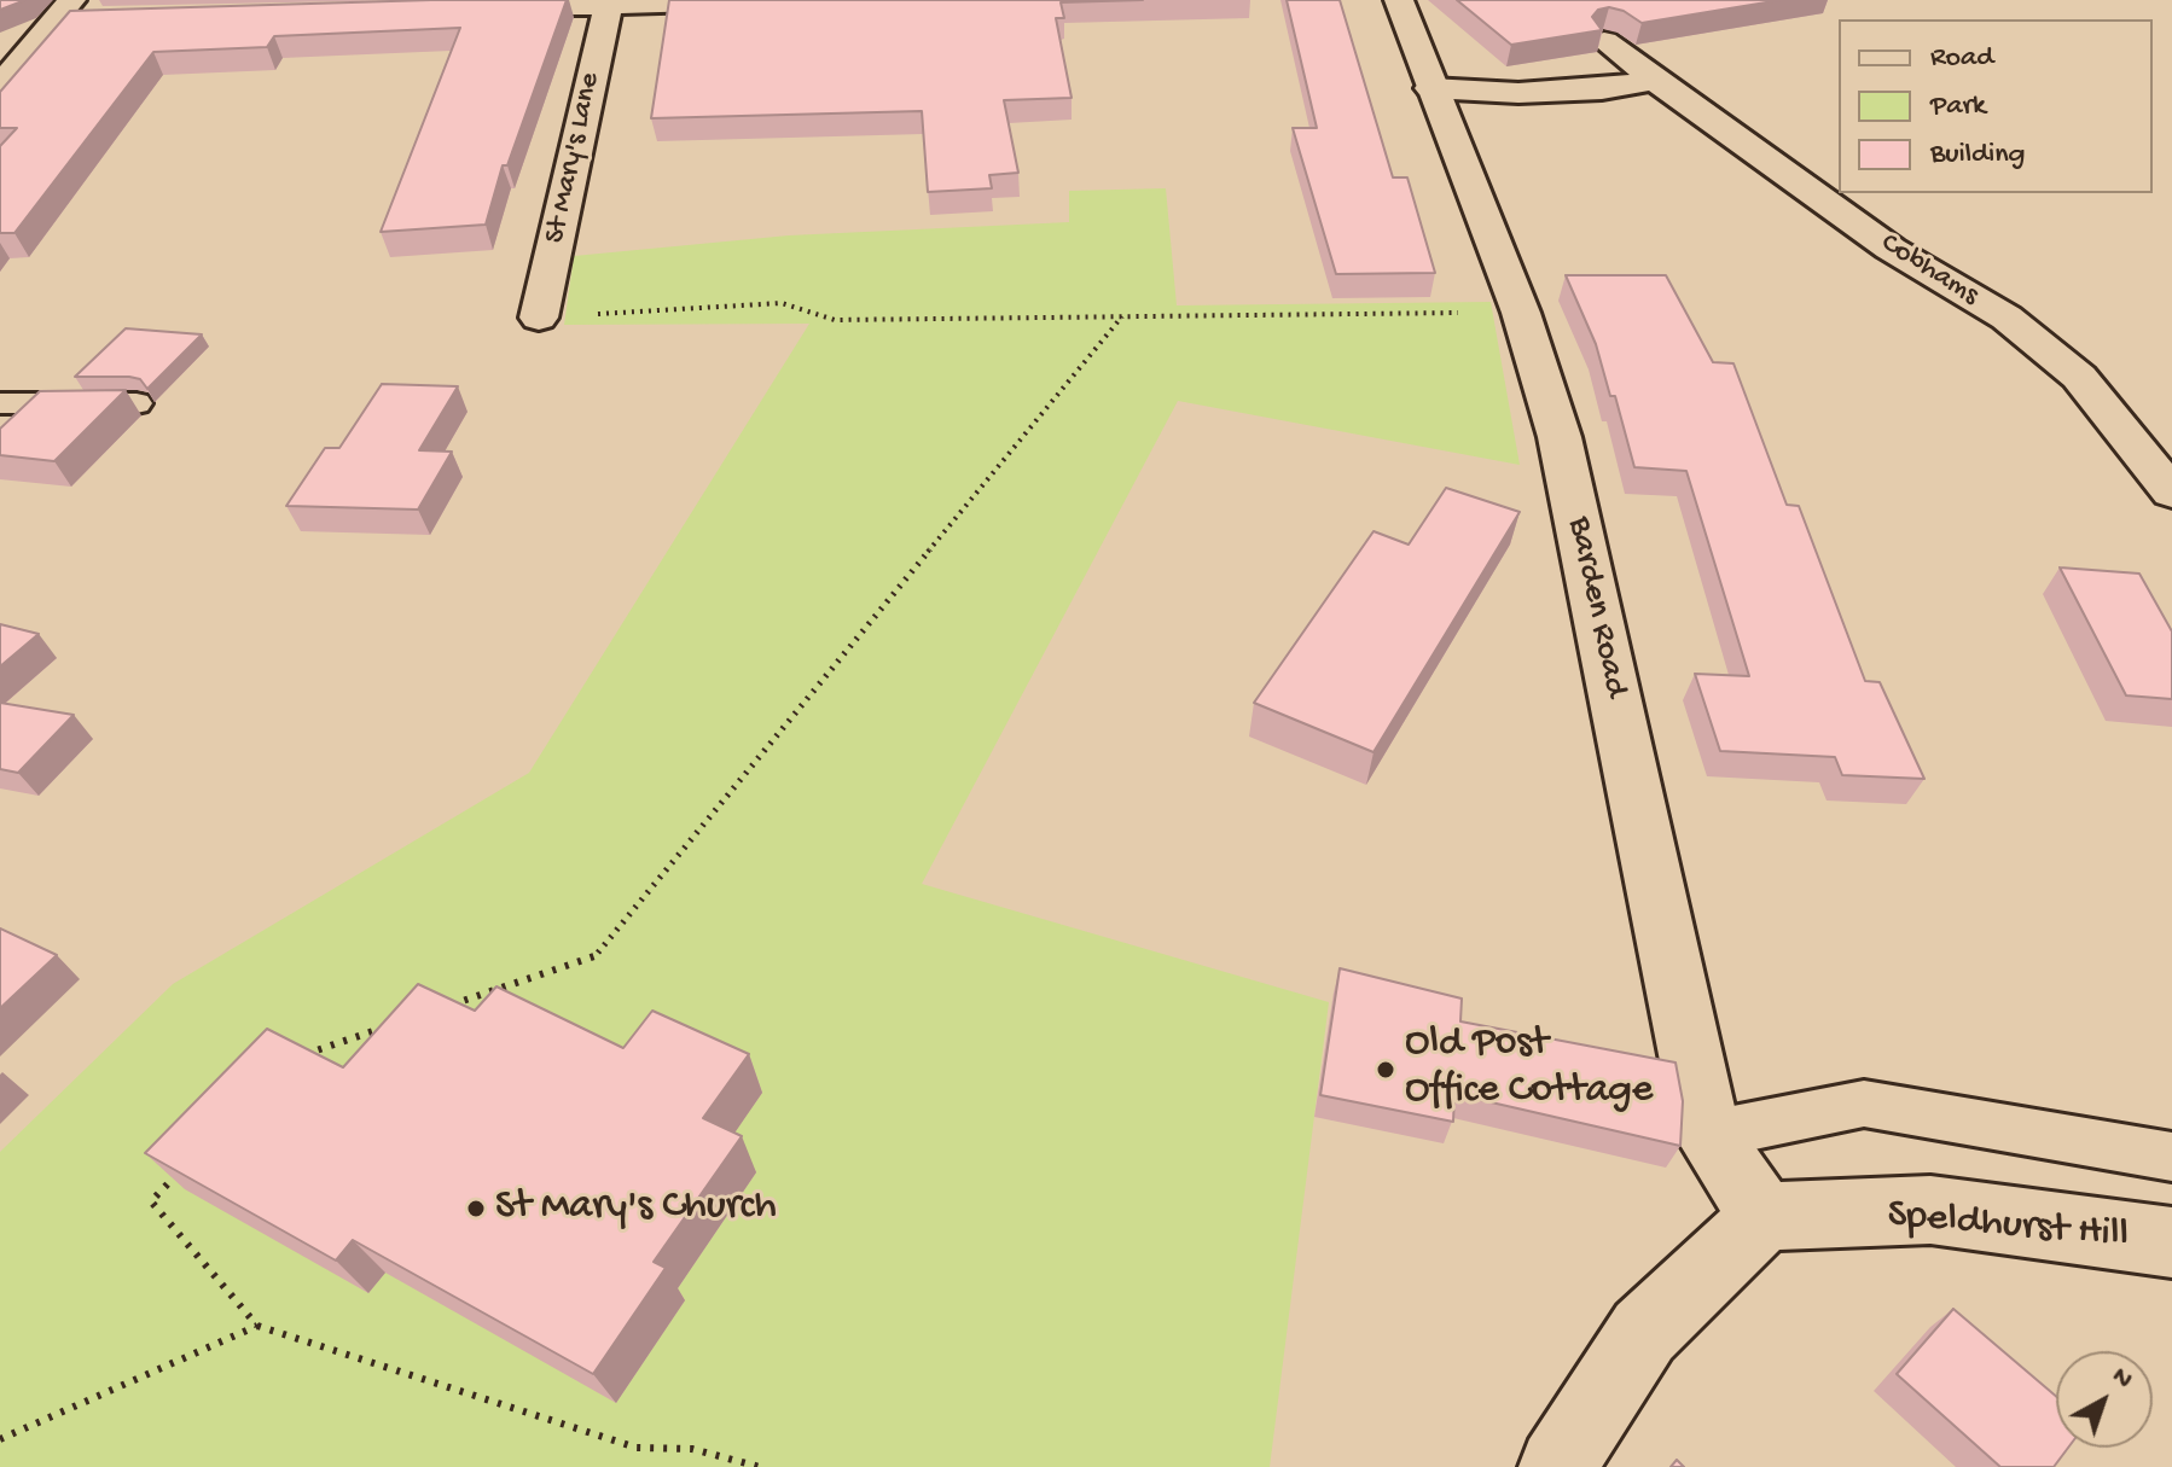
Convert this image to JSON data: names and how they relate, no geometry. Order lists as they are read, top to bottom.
{
  "streets": {
    "street": [
      "St Mary's Lane",
      "Cobhams",
      "Barden Road",
      "Speldhurst Hill"
    ]
  },
  "crossings": [
    ["Barden Road", "Speldhurst Hill"]
  ],
  "places": ["Old Post Office Cottage", "St Mary's Church"],
  "legend": ["Road", "Park", "Building"],
  "north": "top right"
}
